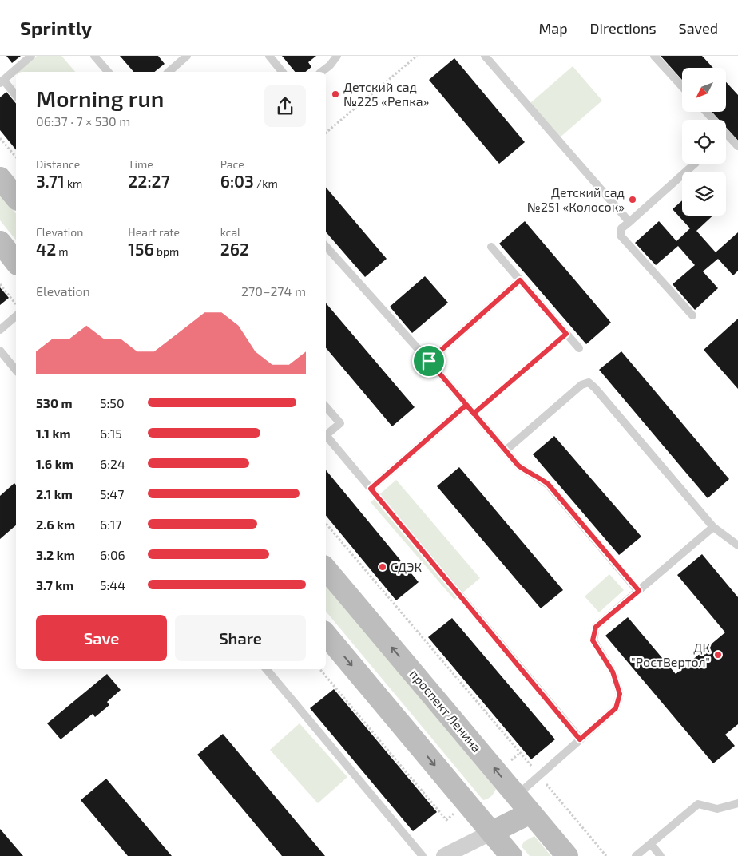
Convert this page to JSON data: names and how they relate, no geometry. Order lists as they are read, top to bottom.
{
  "streets": {
    "main road": ["проспект Ленина"]
  },
  "places": [
    "Детский сад №225 «Репка»",
    "Детский сад №251 «Колосок»",
    "СДЭК",
    "ДК \"РостВертол\""
  ],
  "north": "bottom left",
  "page": {
    "header": "Sprintly",
    "nav": ["Map", "Directions", "Saved"],
    "heading": ["Morning run", "06:37 · 7 × 530 m"],
    "stats": [
      ["Distance", "3.71 km"],
      ["Time", "22:27"],
      ["Pace", "6:03 /km"],
      ["Elevation", "42 m"],
      ["Heart rate", "156 bpm"],
      ["kcal", "262"]
    ],
    "chart": ["Elevation", "270–274 m"],
    "list": [
      {
        "name": "530 m",
        "note": "5:50"
      },
      {
        "name": "1.1 km",
        "note": "6:15"
      },
      {
        "name": "1.6 km",
        "note": "6:24"
      },
      {
        "name": "2.1 km",
        "note": "5:47"
      },
      {
        "name": "2.6 km",
        "note": "6:17"
      },
      {
        "name": "3.2 km",
        "note": "6:06"
      },
      {
        "name": "3.7 km",
        "note": "5:44"
      }
    ],
    "buttons": ["Save", "Share"]
  }
}
